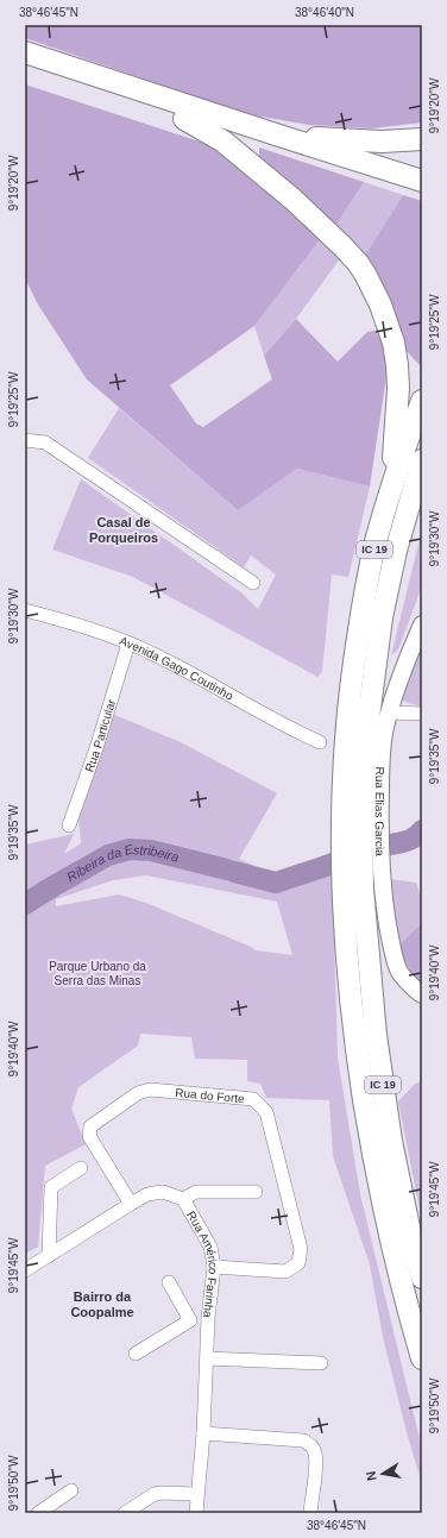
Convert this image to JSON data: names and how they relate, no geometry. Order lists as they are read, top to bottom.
{
  "streets": {
    "highway": ["IC 19"],
    "street": [
      "Avenida Gago Coutinho",
      "Rua Particular",
      "Rua Elias Garcia",
      "Rua do Forte",
      "Rua Américo Farinha"
    ]
  },
  "crossings": [
    ["IC 19", "Rua Elias Garcia"],
    ["Avenida Gago Coutinho", "Rua Particular"],
    ["Rua do Forte", "Rua Américo Farinha"]
  ],
  "districts": ["Casal de Porqueiros", "Bairro da Coopalme"],
  "water": ["Ribeira da Estribeira"],
  "parks": ["Parque Urbano da Serra das Minas"],
  "north": "left",
  "coordinates": [
    "38°46'45\"N",
    "38°46'40\"N",
    "9°19'20\"W",
    "9°19'25\"W",
    "9°19'30\"W",
    "9°19'35\"W",
    "9°19'40\"W",
    "9°19'45\"W",
    "9°19'50\"W"
  ]
}
